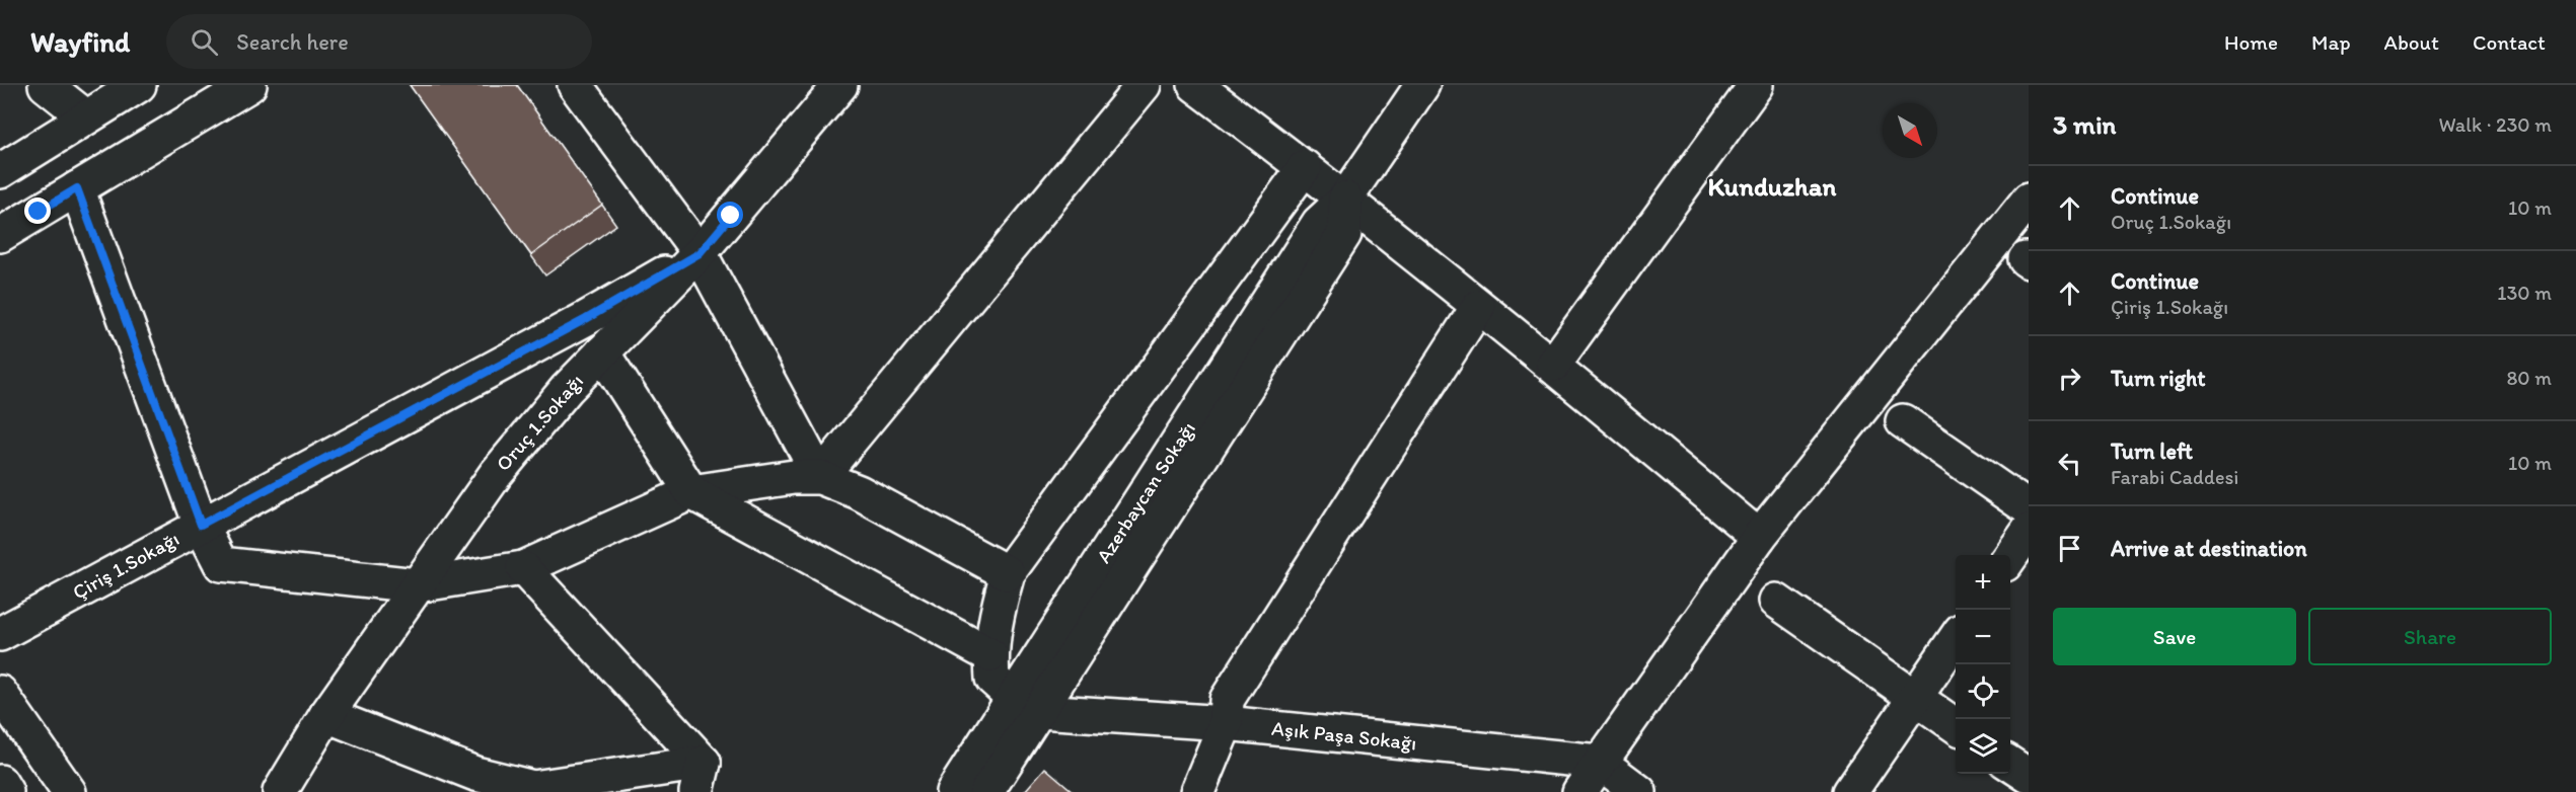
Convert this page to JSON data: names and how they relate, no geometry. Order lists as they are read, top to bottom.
{
  "streets": {
    "street": [
      "Oruç 1.Sokağı",
      "Azerbaycan Sokağı",
      "Çiriş 1.Sokağı",
      "Aşık Paşa Sokağı"
    ]
  },
  "crossings": [
    ["Oruç 1.Sokağı", "Çiriş 1.Sokağı"],
    ["Azerbaycan Sokağı", "Aşık Paşa Sokağı"]
  ],
  "districts": ["Kunduzhan"],
  "north": "bottom right",
  "page": {
    "header": "Wayfind",
    "search": "Search here",
    "nav": [
      "Home",
      "Map",
      "About",
      "Contact"
    ],
    "heading": ["3 min", "Walk · 230 m"],
    "list": [
      ["Continue", "Oruç 1.Sokağı", "10 m"],
      ["Continue", "Çiriş 1.Sokağı", "130 m"],
      ["Turn right", "80 m"],
      ["Turn left", "Farabi Caddesi", "10 m"],
      "Arrive at destination"
    ],
    "map_buttons": ["+", "−"],
    "buttons": ["Save", "Share"]
  }
}
